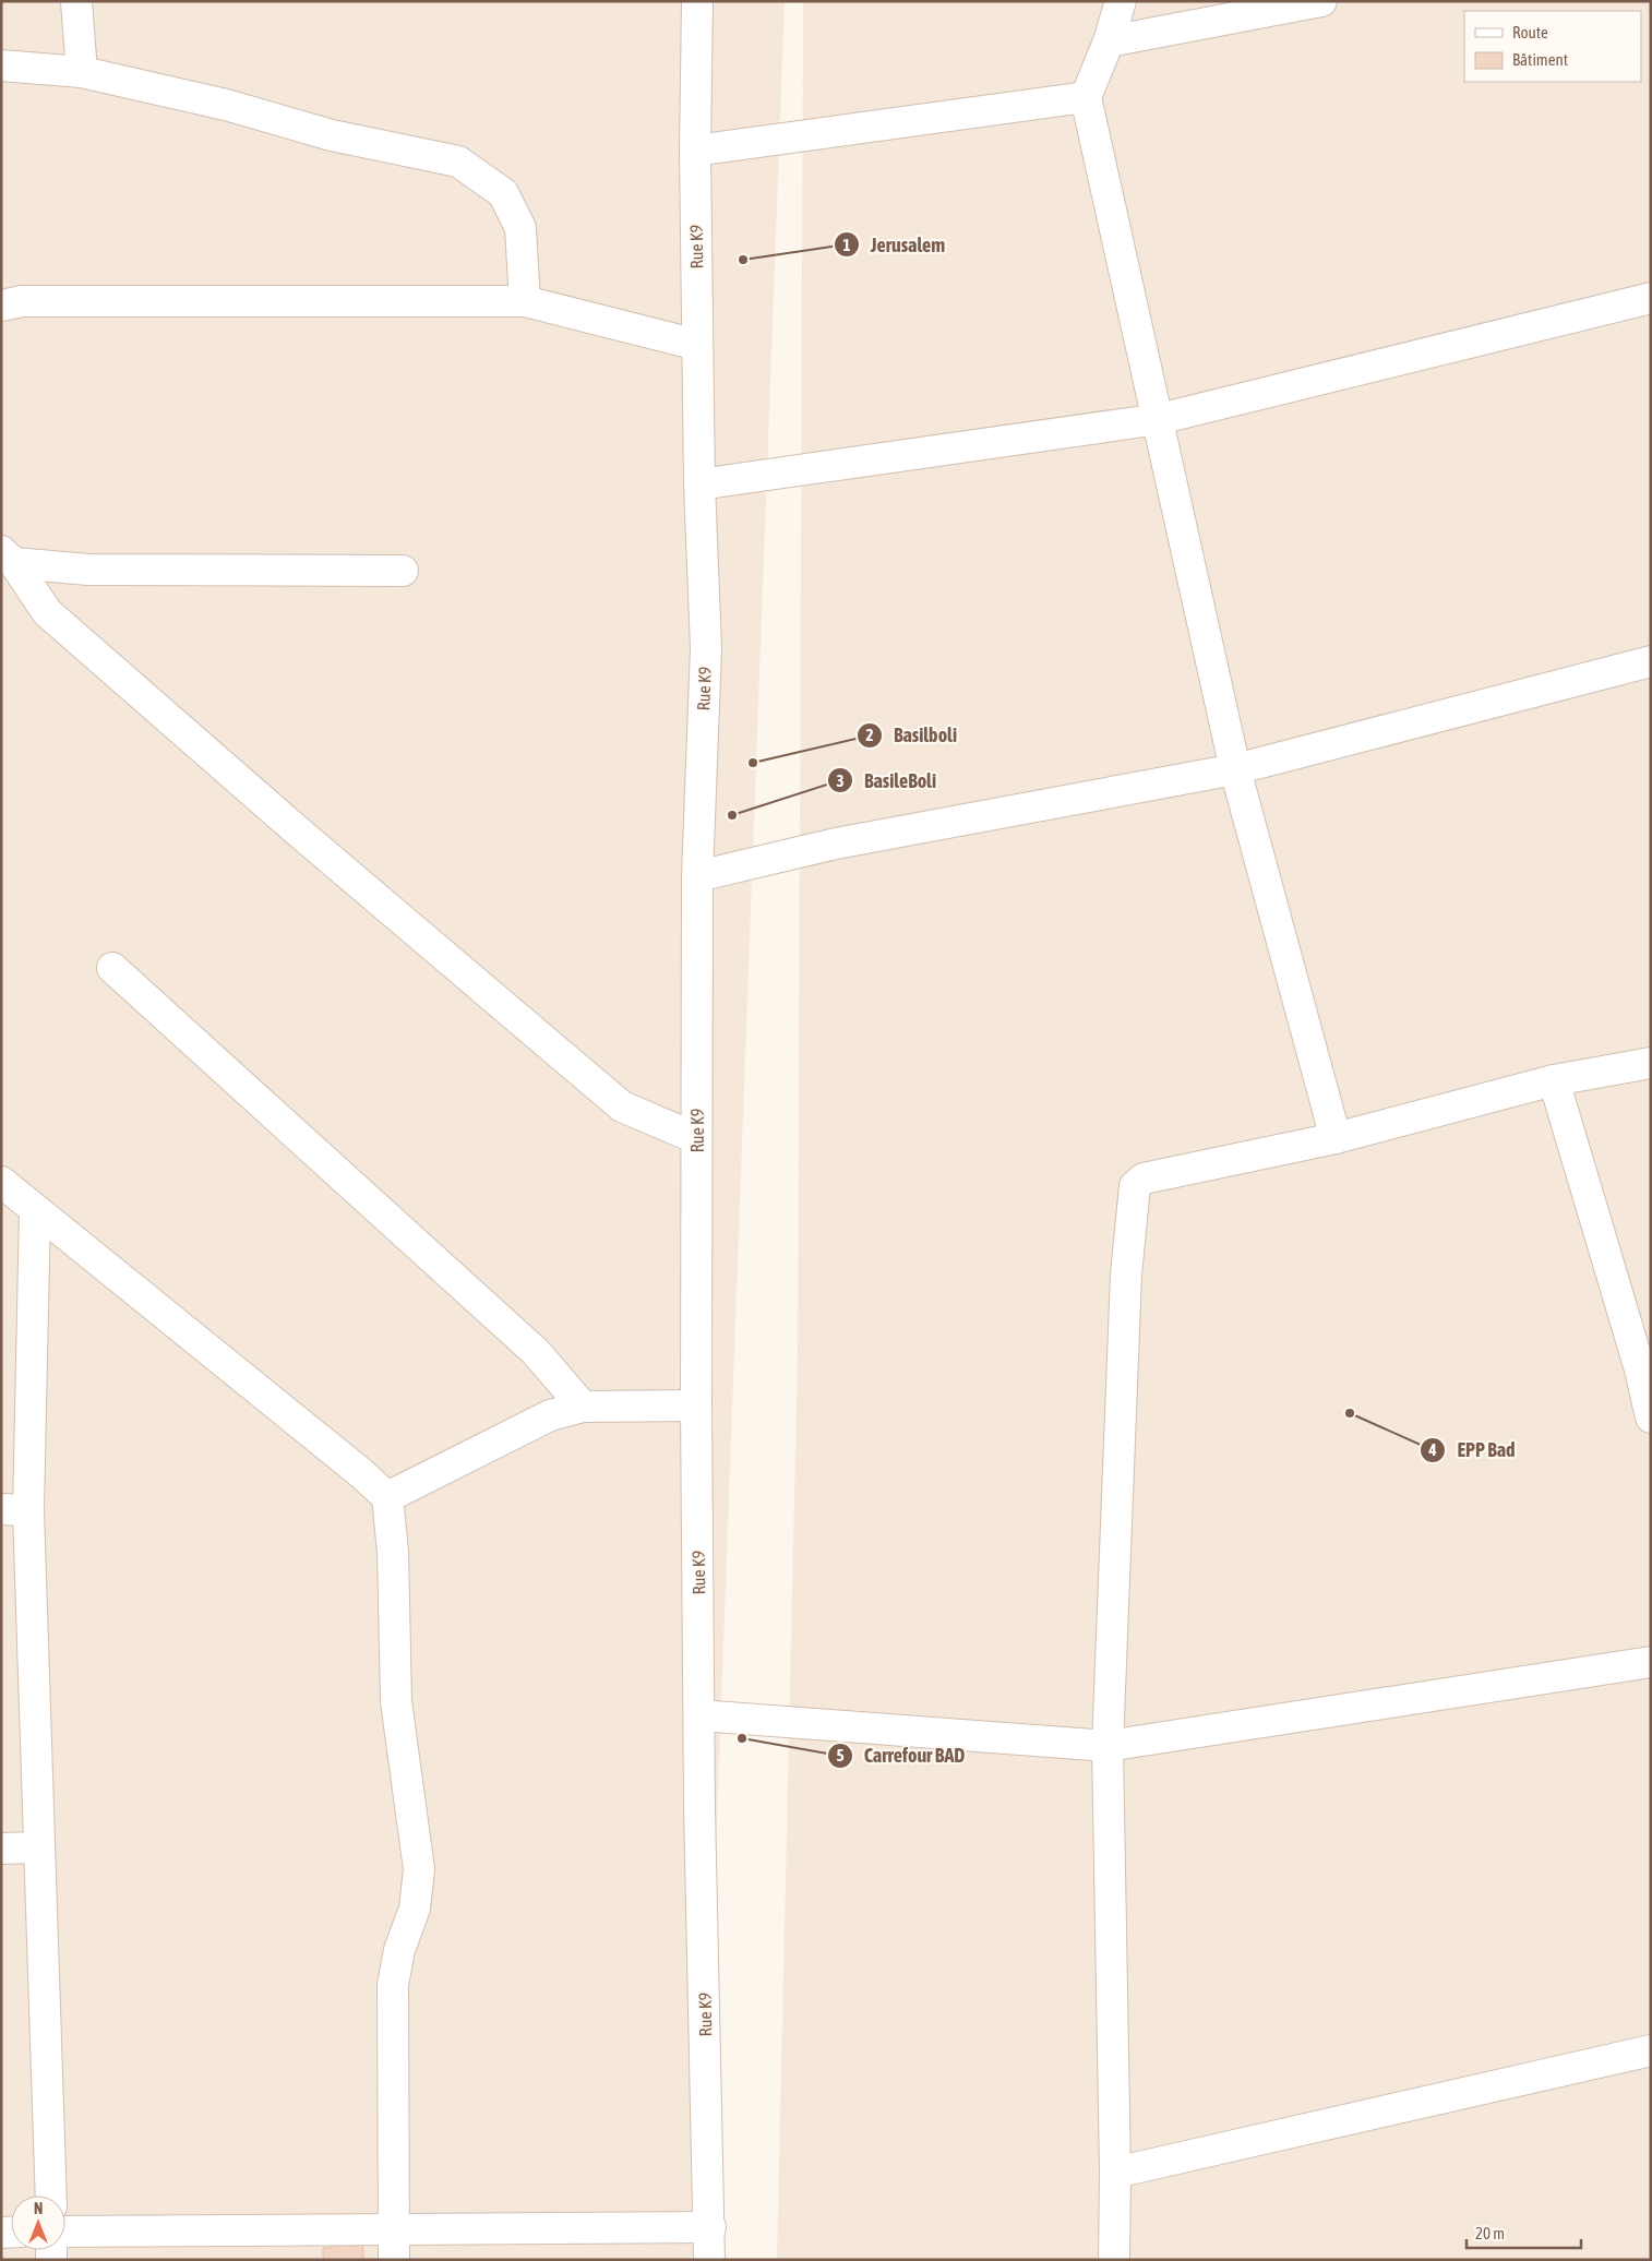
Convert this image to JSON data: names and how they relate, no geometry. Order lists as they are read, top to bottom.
{
  "streets": {
    "street": ["Rue K9"]
  },
  "places": [
    "Jerusalem",
    "Basilboli",
    "BasileBoli",
    "EPP Bad",
    "Carrefour BAD"
  ],
  "legend": ["Route", "Bâtiment"],
  "scale_bar": "20 m",
  "north": "top"
}
